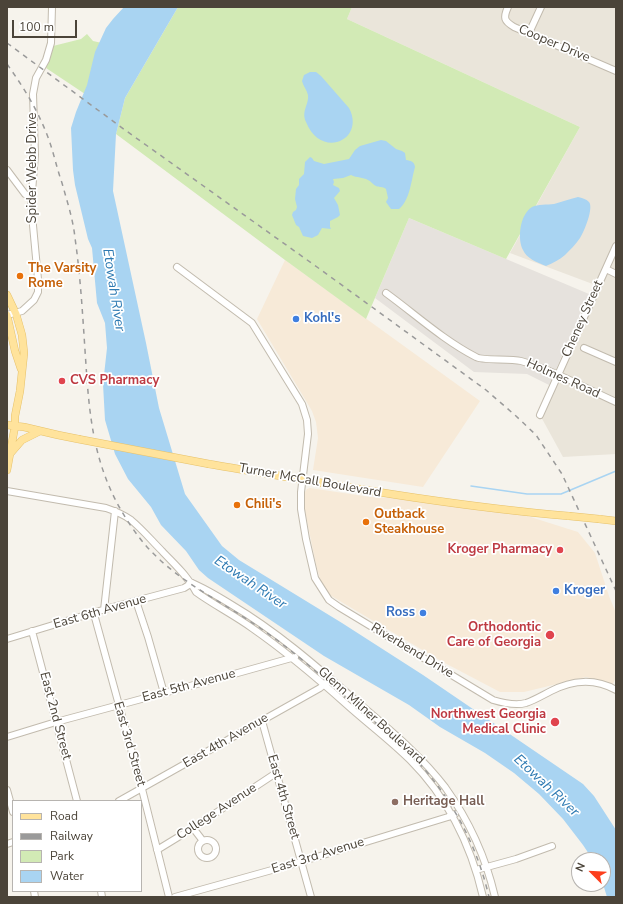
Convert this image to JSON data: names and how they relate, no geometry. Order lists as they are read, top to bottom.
{
  "streets": {
    "main road": ["Turner McCall Boulevard"],
    "street": [
      "Cooper Drive",
      "Spider Webb Drive",
      "Cheney Street",
      "Holmes Road",
      "East 6th Avenue",
      "Riverbend Drive",
      "East 5th Avenue",
      "East 2nd Street",
      "Glenn Milner Boulevard",
      "East 4th Avenue",
      "East 3rd Street",
      "East 4th Street",
      "College Avenue",
      "East 3rd Avenue"
    ]
  },
  "crossings": [
    ["Cheney Street", "Holmes Road"],
    ["Turner McCall Boulevard", "Riverbend Drive"],
    ["East 6th Avenue", "East 2nd Street"],
    ["East 6th Avenue", "Glenn Milner Boulevard"],
    ["East 6th Avenue", "East 3rd Street"],
    ["East 5th Avenue", "East 2nd Street"],
    ["East 5th Avenue", "Glenn Milner Boulevard"],
    ["East 5th Avenue", "East 3rd Street"],
    ["Glenn Milner Boulevard", "East 4th Avenue"],
    ["Glenn Milner Boulevard", "East 3rd Avenue"],
    ["East 4th Avenue", "East 3rd Street"],
    ["East 4th Avenue", "East 4th Street"],
    ["East 3rd Street", "College Avenue"],
    ["East 4th Street", "College Avenue"],
    ["East 4th Street", "East 3rd Avenue"]
  ],
  "water": ["Etowah River"],
  "places": [
    "The Varsity Rome",
    "Kohl's",
    "CVS Pharmacy",
    "Chili's",
    "Outback Steakhouse",
    "Kroger Pharmacy",
    "Kroger",
    "Ross",
    "Orthodontic Care of Georgia",
    "Northwest Georgia Medical Clinic",
    "Heritage Hall"
  ],
  "legend": [
    "Road",
    "Railway",
    "Park",
    "Water"
  ],
  "scale_bar": "100 m",
  "north": "top left"
}
